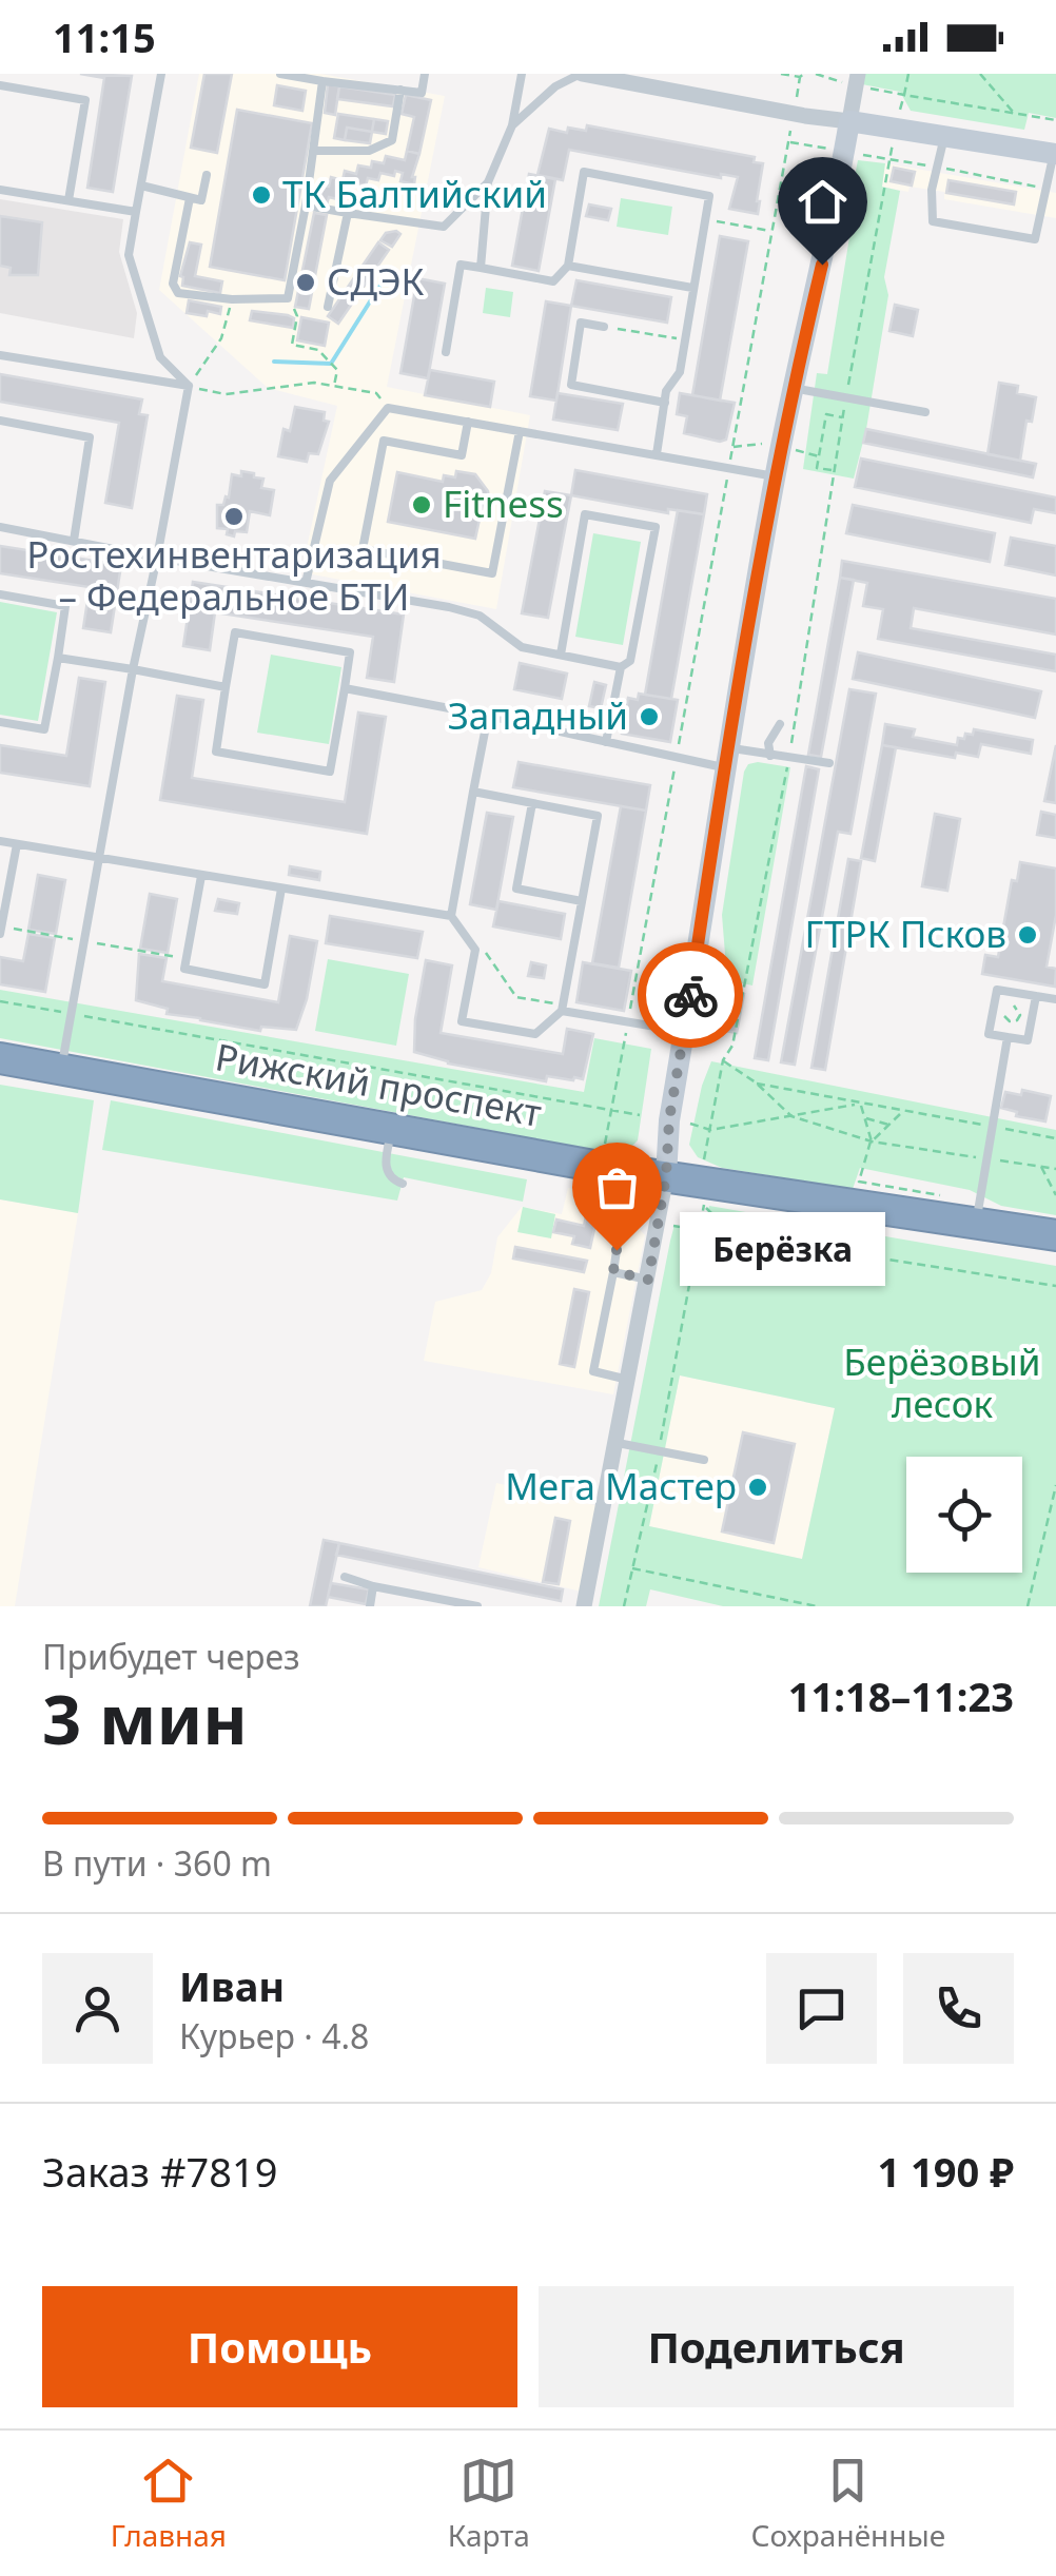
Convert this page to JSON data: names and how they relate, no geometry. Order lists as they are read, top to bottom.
{
  "streets": {
    "highway": ["Рижский проспект"]
  },
  "parks": ["Берёзовый лесок"],
  "places": [
    "ТК Балтийский",
    "СДЭК",
    "Fitness",
    "Ростехинвентаризация – Федеральное БТИ",
    "Западный",
    "ГТРК Псков",
    "Берёзка",
    "Мега Мастер"
  ],
  "page": {
    "status": "11:15",
    "bubble": "Берёзка",
    "heading": ["3 мин", "Прибудет через", "11:18–11:23"],
    "panel": [
      "Иван",
      "Курьер · 4.8",
      "Заказ #7819",
      "1 190 ₽"
    ],
    "bar": "В пути · 360 m",
    "buttons": ["Помощь", "Поделиться"],
    "tabs": ["Главная", "Карта", "Сохранённые"]
  }
}
